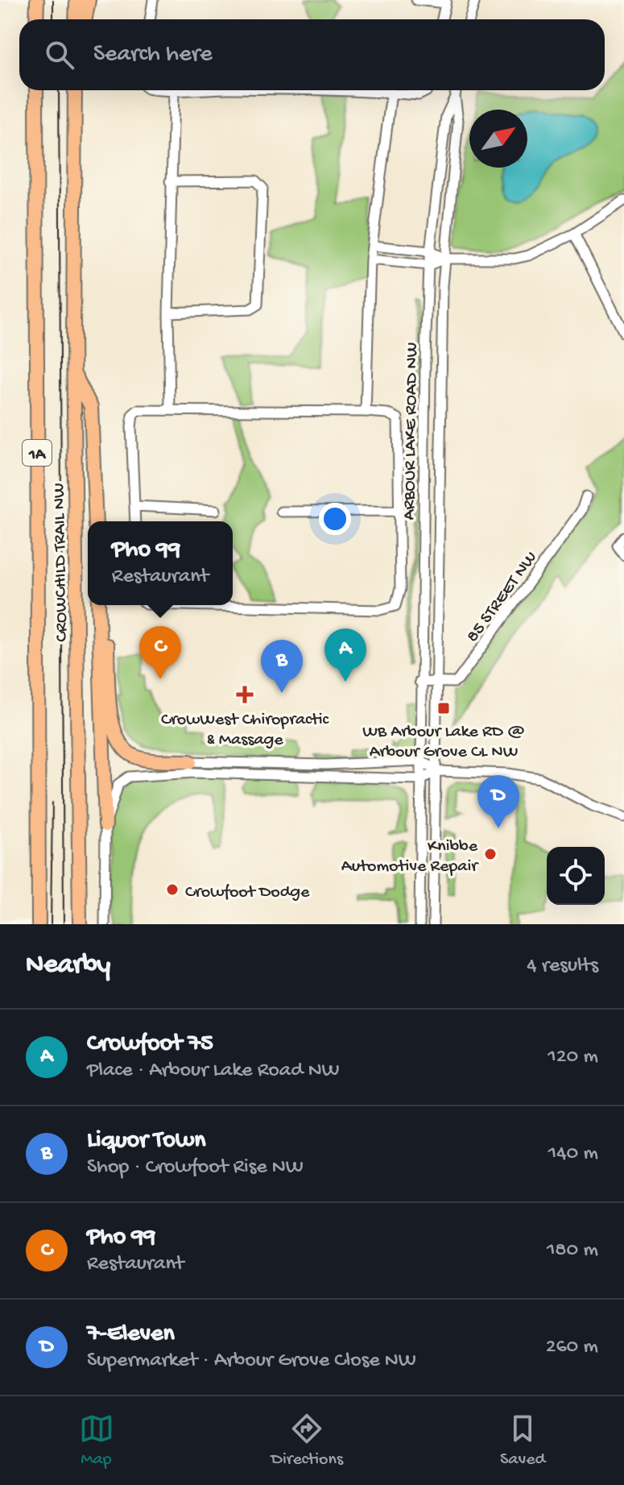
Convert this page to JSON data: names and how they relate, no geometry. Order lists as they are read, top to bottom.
{
  "streets": {
    "highway": ["1A", "CROWCHILD TRAIL NW"],
    "street": ["ARBOUR LAKE ROAD NW", "85 STREET NW"]
  },
  "crossings": [
    ["ARBOUR LAKE ROAD NW", "85 STREET NW"]
  ],
  "places": {
    "health": ["CrowWest Chiropractic & Massage"],
    "transit": ["WB Arbour Lake RD @ Arbour Grove CL NW"],
    "other": ["Knibbe Automotive Repair", "Crowfoot Dodge"]
  },
  "north": "top right",
  "page": {
    "search": "Search here",
    "popup": ["Pho 99", "Restaurant"],
    "pins": [
      "C",
      "A",
      "B",
      "D"
    ],
    "heading": ["Nearby", "4 results"],
    "list": [
      {
        "mark": "A",
        "name": "Crowfoot 75",
        "note": "Place · Arbour Lake Road NW",
        "value": "120 m"
      },
      {
        "mark": "B",
        "name": "Liquor Town",
        "note": "Shop · Crowfoot Rise NW",
        "value": "140 m"
      },
      {
        "mark": "C",
        "name": "Pho 99",
        "note": "Restaurant",
        "value": "180 m"
      },
      {
        "mark": "D",
        "name": "7-Eleven",
        "note": "Supermarket · Arbour Grove Close NW",
        "value": "260 m"
      }
    ],
    "nav": ["Map", "Directions", "Saved"]
  }
}
